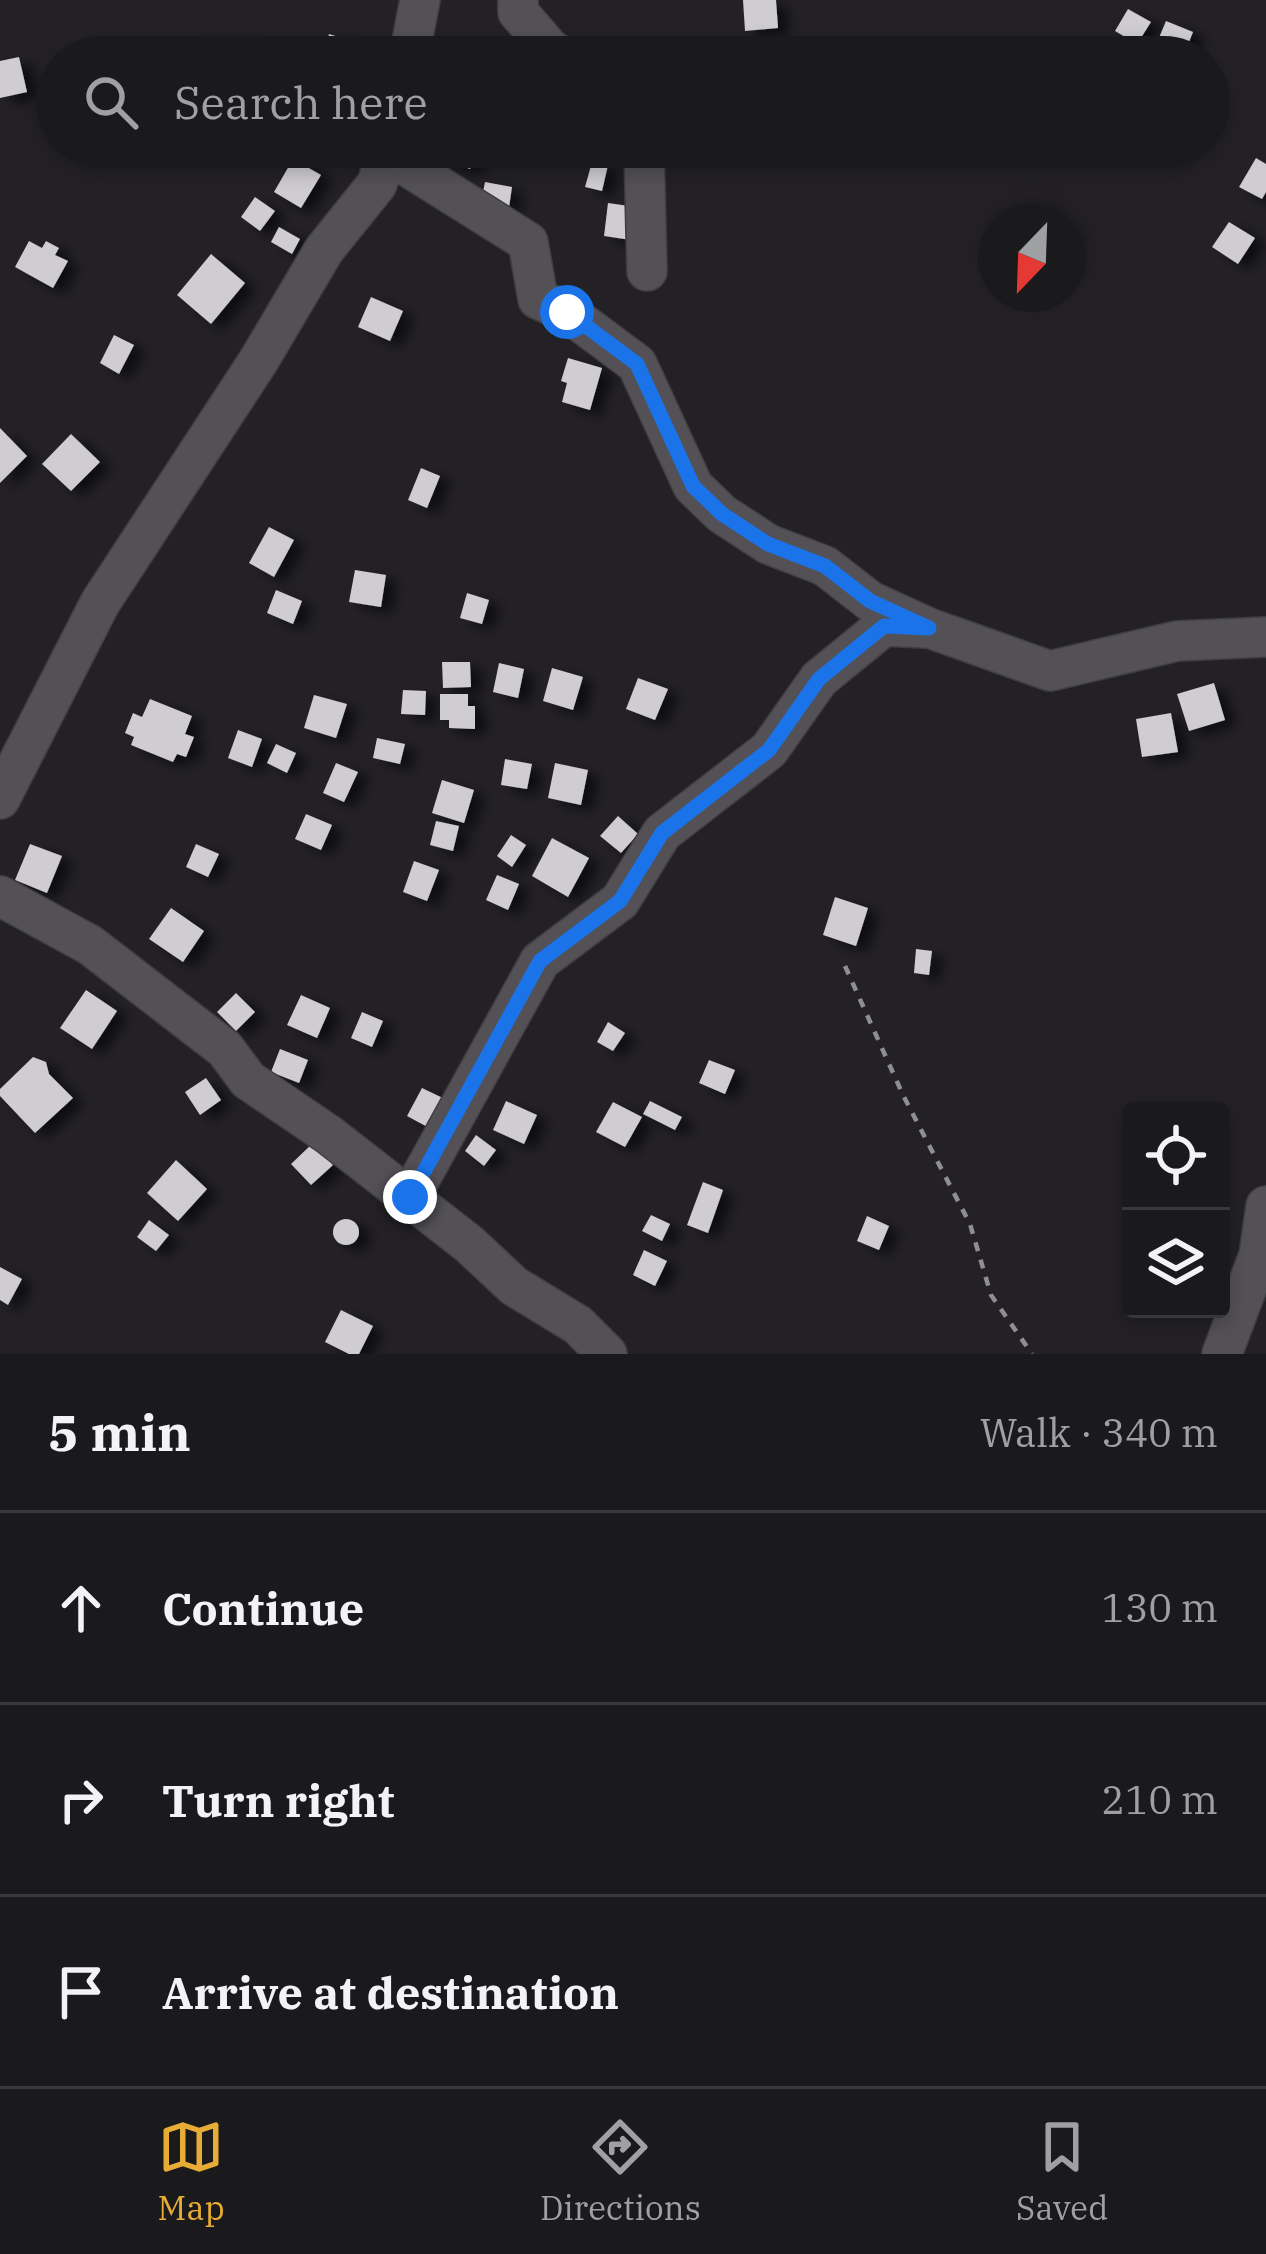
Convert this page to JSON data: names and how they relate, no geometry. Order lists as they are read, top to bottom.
{
  "north": "bottom left",
  "page": {
    "search": "Search here",
    "heading": ["5 min", "Walk · 340 m"],
    "list": [
      ["Continue", "130 m"],
      ["Turn right", "210 m"],
      "Arrive at destination"
    ],
    "nav": ["Map", "Directions", "Saved"]
  }
}
